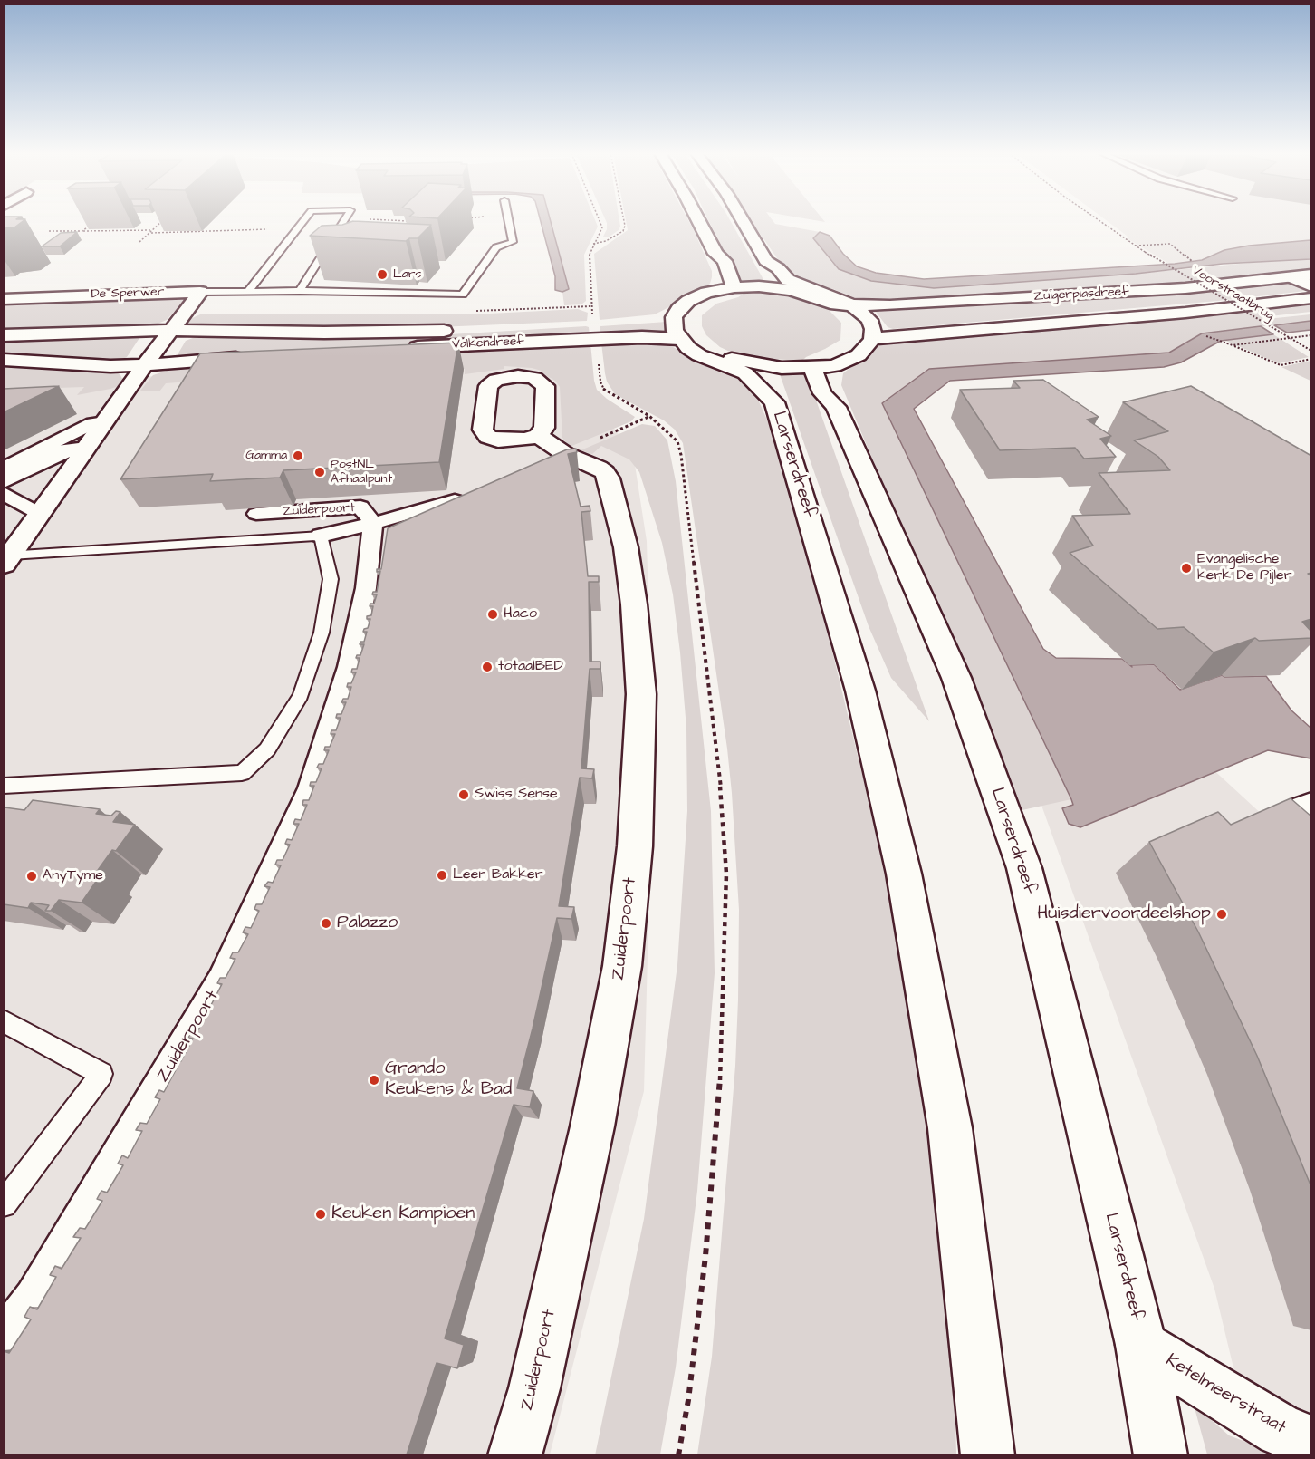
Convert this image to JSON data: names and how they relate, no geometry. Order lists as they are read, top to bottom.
{
  "streets": {
    "main road": [
      "De Sperwer",
      "Zuigerplasdreef",
      "Valkendreef",
      "Larserdreef",
      "Zuiderpoort",
      "Ketelmeerstraat"
    ],
    "path": ["Voorstraatbrug"]
  },
  "crossings": [
    ["Valkendreef", "Larserdreef"],
    ["Larserdreef", "Ketelmeerstraat"]
  ],
  "places": [
    "Lars",
    "Gamma",
    "PostNL Afhaalpunt",
    "Evangelische kerk De Pijler",
    "Haco",
    "totaalBED",
    "Swiss Sense",
    "Leen Bakker",
    "AnyTyme",
    "Huisdiervoordeelshop",
    "Palazzo",
    "Grando Keukens & Bad",
    "Keuken Kampioen"
  ]
}
